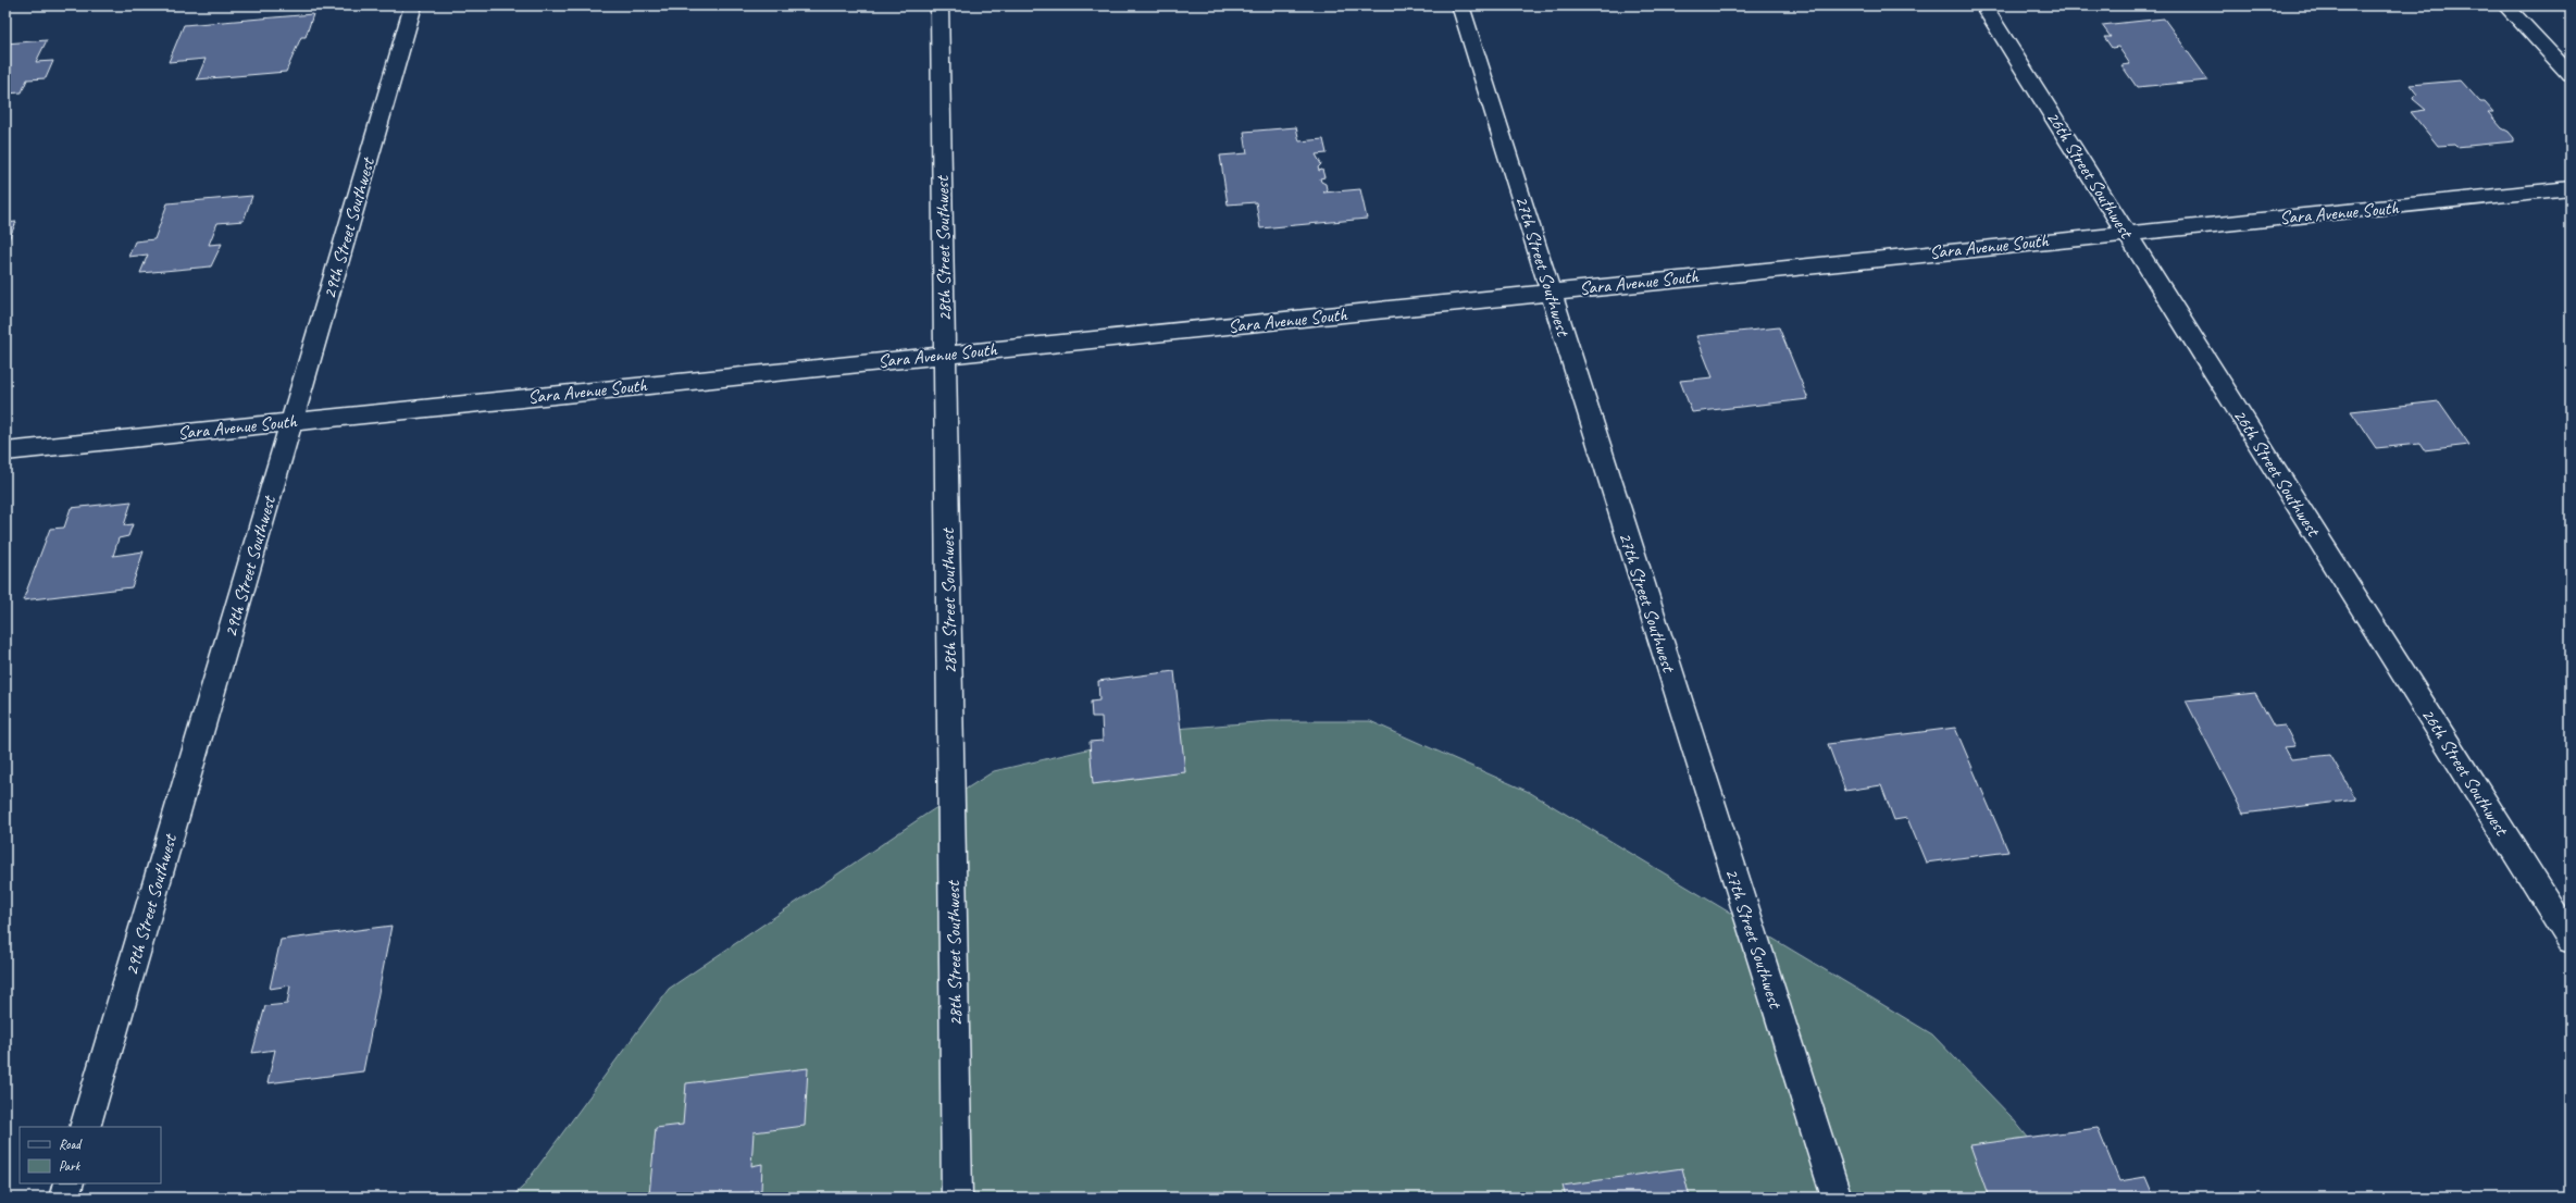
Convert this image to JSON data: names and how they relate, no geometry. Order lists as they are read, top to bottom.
{
  "streets": {
    "street": [
      "26th Street Southwest",
      "Sara Avenue South",
      "29th Street Southwest",
      "28th Street Southwest",
      "27th Street Southwest"
    ]
  },
  "crossings": [
    ["26th Street Southwest", "Sara Avenue South"],
    ["Sara Avenue South", "29th Street Southwest"],
    ["Sara Avenue South", "28th Street Southwest"],
    ["Sara Avenue South", "27th Street Southwest"]
  ],
  "legend": ["Road", "Park"]
}
